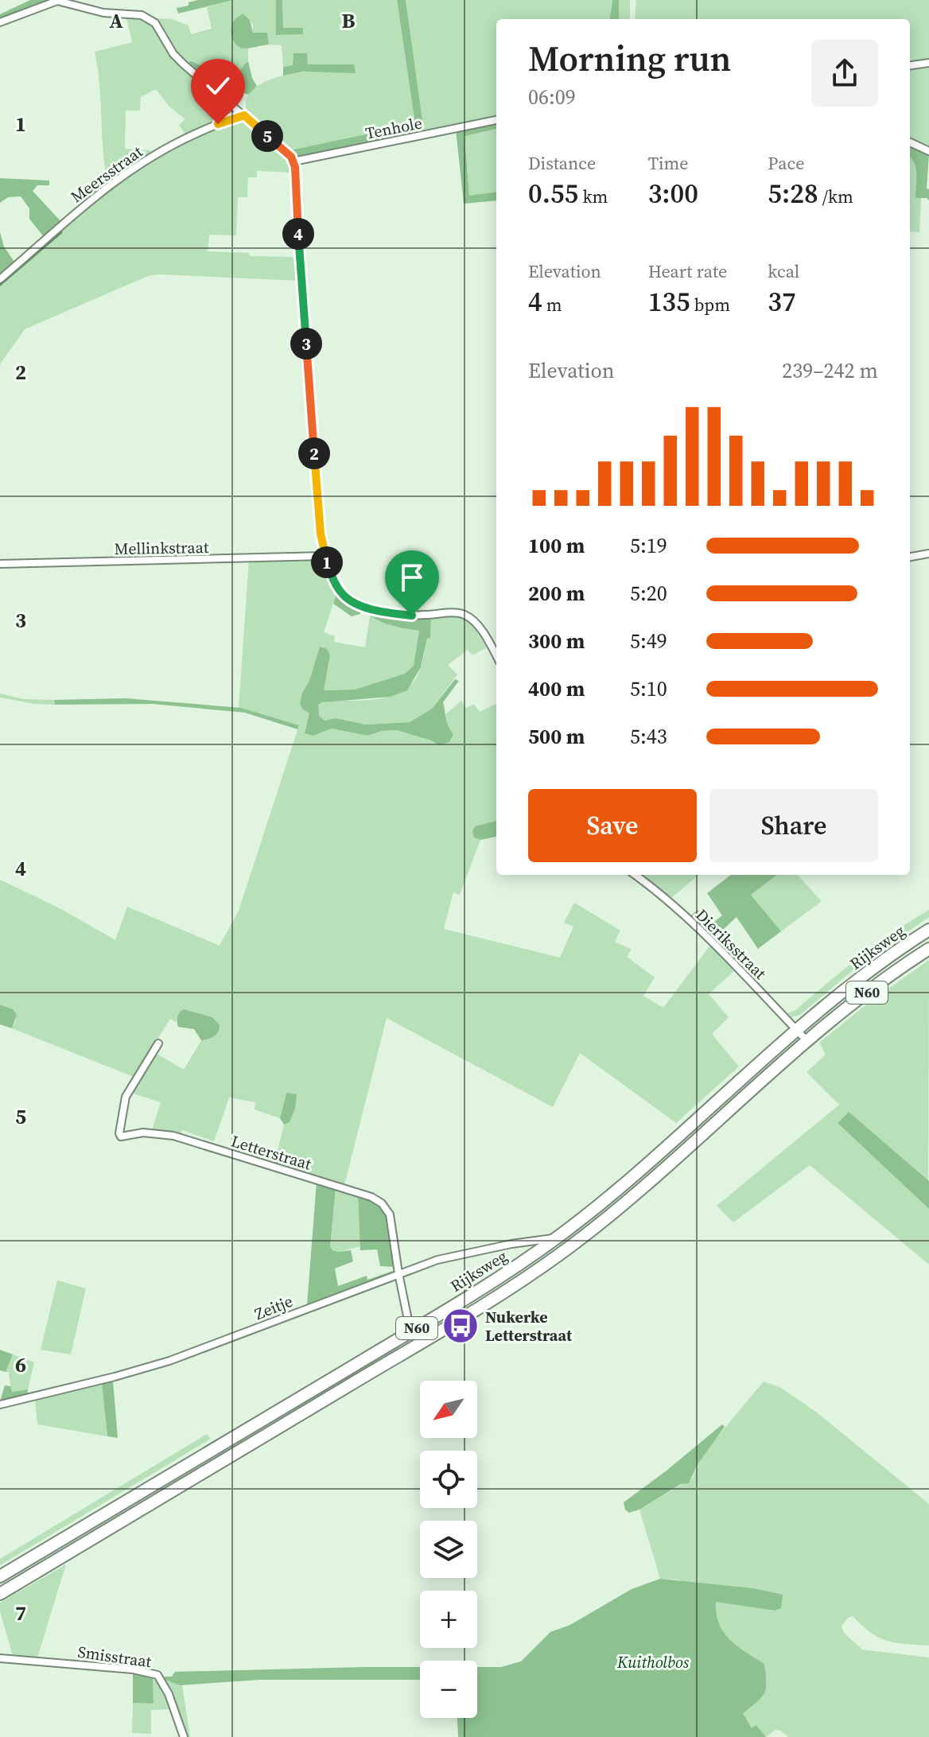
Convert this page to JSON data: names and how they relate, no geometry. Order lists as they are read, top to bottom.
{
  "streets": {
    "highway": ["Rijksweg", "N60"],
    "street": [
      "Tenhole",
      "Meersstraat",
      "Mellinkstraat",
      "Dieriksstraat",
      "Letterstraat",
      "Zeitje",
      "Smisstraat"
    ]
  },
  "crossings": [
    ["Dieriksstraat", "Rijksweg"],
    ["Rijksweg", "Letterstraat"],
    ["Rijksweg", "Zeitje"],
    ["Letterstraat", "Zeitje"]
  ],
  "parks": ["Kuitholbos"],
  "places": {
    "bus stop": ["Nukerke Letterstraat"]
  },
  "north": "bottom left",
  "page": {
    "heading": ["Morning run", "06:09"],
    "pins": [
      "5",
      "4",
      "3",
      "2",
      "1"
    ],
    "stats": [
      ["Distance", "0.55 km"],
      ["Time", "3:00"],
      ["Pace", "5:28 /km"],
      ["Elevation", "4 m"],
      ["Heart rate", "135 bpm"],
      ["kcal", "37"]
    ],
    "chart": ["Elevation", "239–242 m"],
    "list": [
      {
        "name": "100 m",
        "note": "5:19"
      },
      {
        "name": "200 m",
        "note": "5:20"
      },
      {
        "name": "300 m",
        "note": "5:49"
      },
      {
        "name": "400 m",
        "note": "5:10"
      },
      {
        "name": "500 m",
        "note": "5:43"
      }
    ],
    "buttons": ["Save", "Share"],
    "map_buttons": ["+", "−"]
  },
  "grid": {
    "columns": ["A", "B"],
    "rows": [
      "1",
      "2",
      "3",
      "4",
      "5",
      "6",
      "7"
    ]
  }
}
